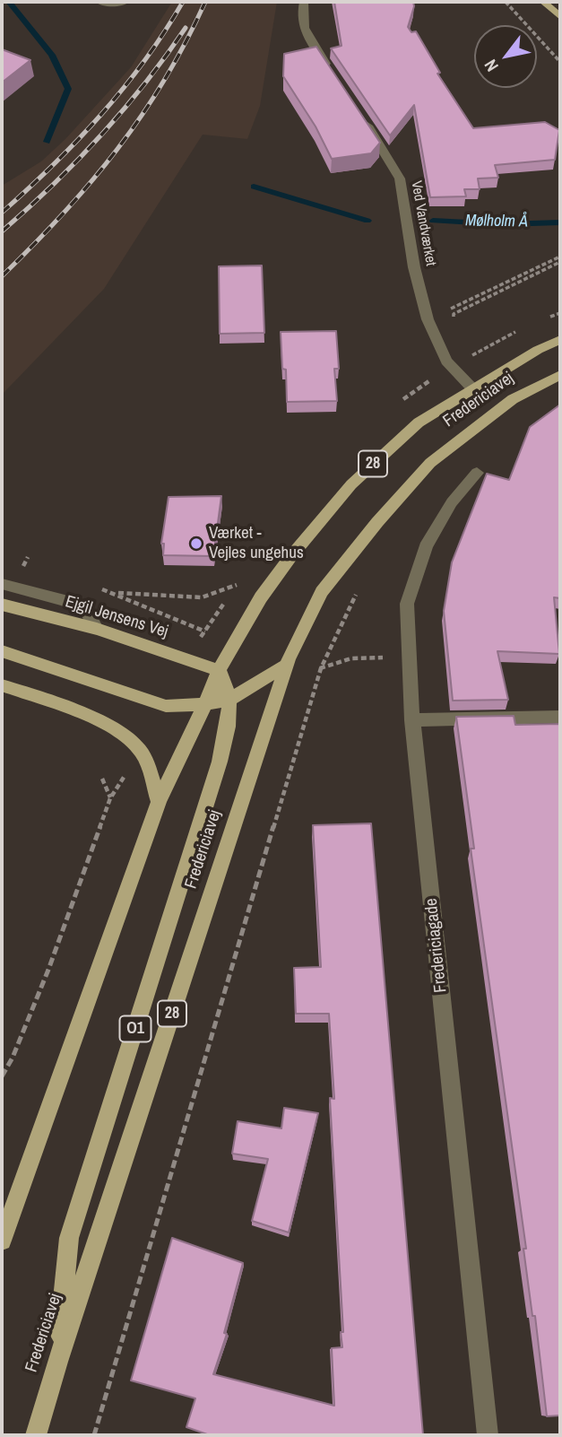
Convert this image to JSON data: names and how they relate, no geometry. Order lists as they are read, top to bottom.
{
  "streets": {
    "main road": [
      "Fredericiavej",
      "28",
      "Ejgil Jensens Vej",
      "O1"
    ],
    "street": ["Ved Vandværket", "Fredericiagade"]
  },
  "crossings": [
    ["Ved Vandværket", "Fredericiavej"],
    ["Fredericiavej", "Ejgil Jensens Vej"],
    ["Fredericiavej", "O1"],
    ["Ejgil Jensens Vej", "O1"]
  ],
  "water": ["Mølholm Å"],
  "places": ["Værket - Vejles ungehus"],
  "north": "bottom left"
}
